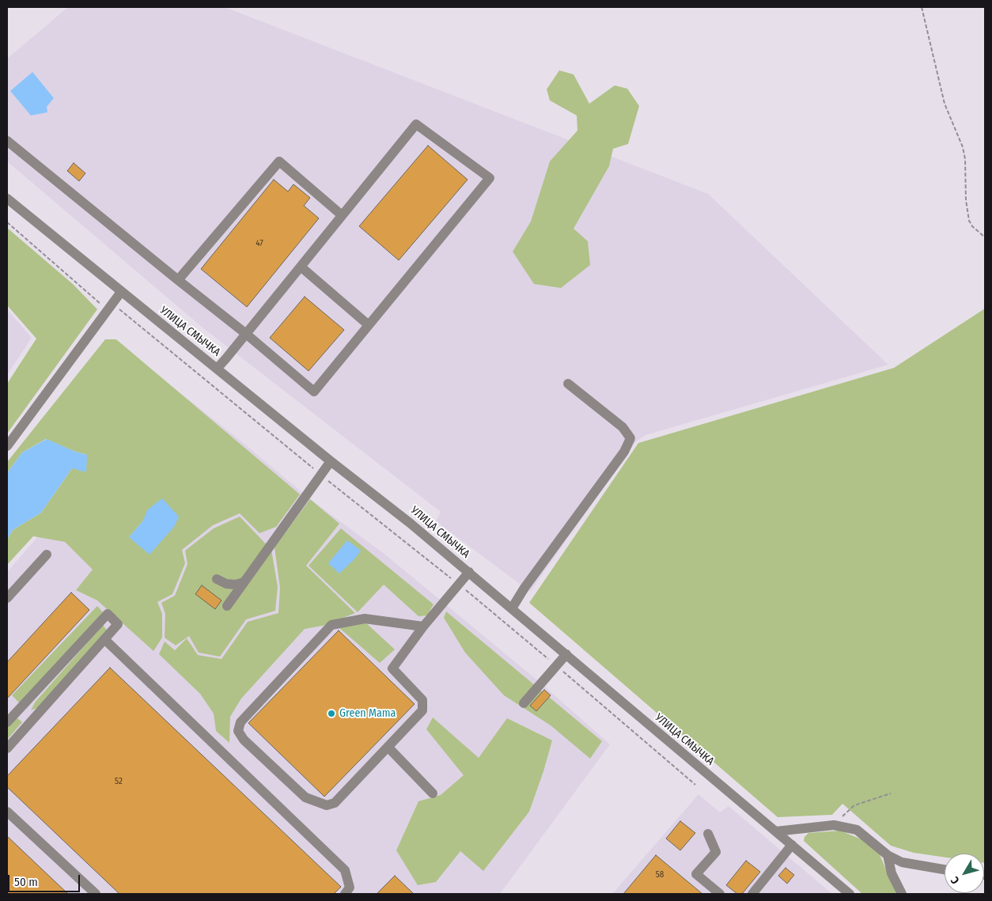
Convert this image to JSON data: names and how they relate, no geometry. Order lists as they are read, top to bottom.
{
  "streets": {
    "street": ["УЛИЦА СМЫЧКА"]
  },
  "places": ["Green Mama"],
  "house_numbers": ["47", "52", "58"],
  "scale_bar": "50 m",
  "north": "bottom left"
}
